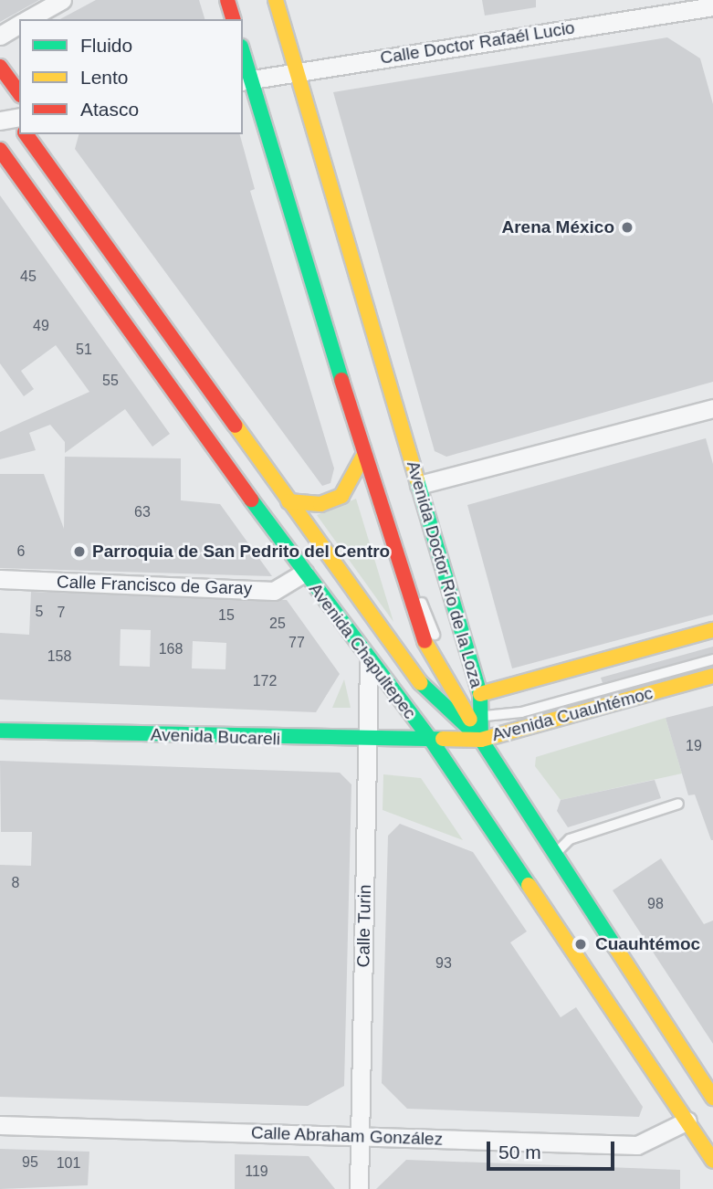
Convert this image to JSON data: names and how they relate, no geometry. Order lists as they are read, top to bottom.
{
  "streets": {
    "main road": [
      "Avenida Doctor Río de la Loza",
      "Avenida Chapultepec",
      "Avenida Cuauhtémoc",
      "Avenida Bucareli"
    ],
    "street": [
      "Calle Doctor Rafaél Lucio",
      "Calle Francisco de Garay",
      "Calle Turin",
      "Calle Abraham González"
    ]
  },
  "crossings": [
    ["Calle Doctor Rafaél Lucio", "Avenida Doctor Río de la Loza"],
    ["Avenida Doctor Río de la Loza", "Avenida Chapultepec"],
    ["Avenida Doctor Río de la Loza", "Avenida Cuauhtémoc"],
    ["Calle Francisco de Garay", "Avenida Chapultepec"],
    ["Avenida Chapultepec", "Avenida Cuauhtémoc"],
    ["Avenida Chapultepec", "Avenida Bucareli"],
    ["Avenida Chapultepec", "Calle Turin"],
    ["Avenida Chapultepec", "Calle Abraham González"],
    ["Avenida Cuauhtémoc", "Avenida Bucareli"],
    ["Avenida Bucareli", "Calle Turin"],
    ["Calle Turin", "Calle Abraham González"]
  ],
  "places": ["Arena México", "Parroquia de San Pedrito del Centro", "Cuauhtémoc"],
  "house_numbers": [
    "45",
    "49",
    "51",
    "55",
    "63",
    "6",
    "5",
    "7",
    "15",
    "25",
    "77",
    "168",
    "158",
    "172",
    "19",
    "8",
    "98",
    "93",
    "95",
    "101",
    "119"
  ],
  "legend": ["Fluido", "Lento", "Atasco"],
  "scale_bar": "50 m"
}
